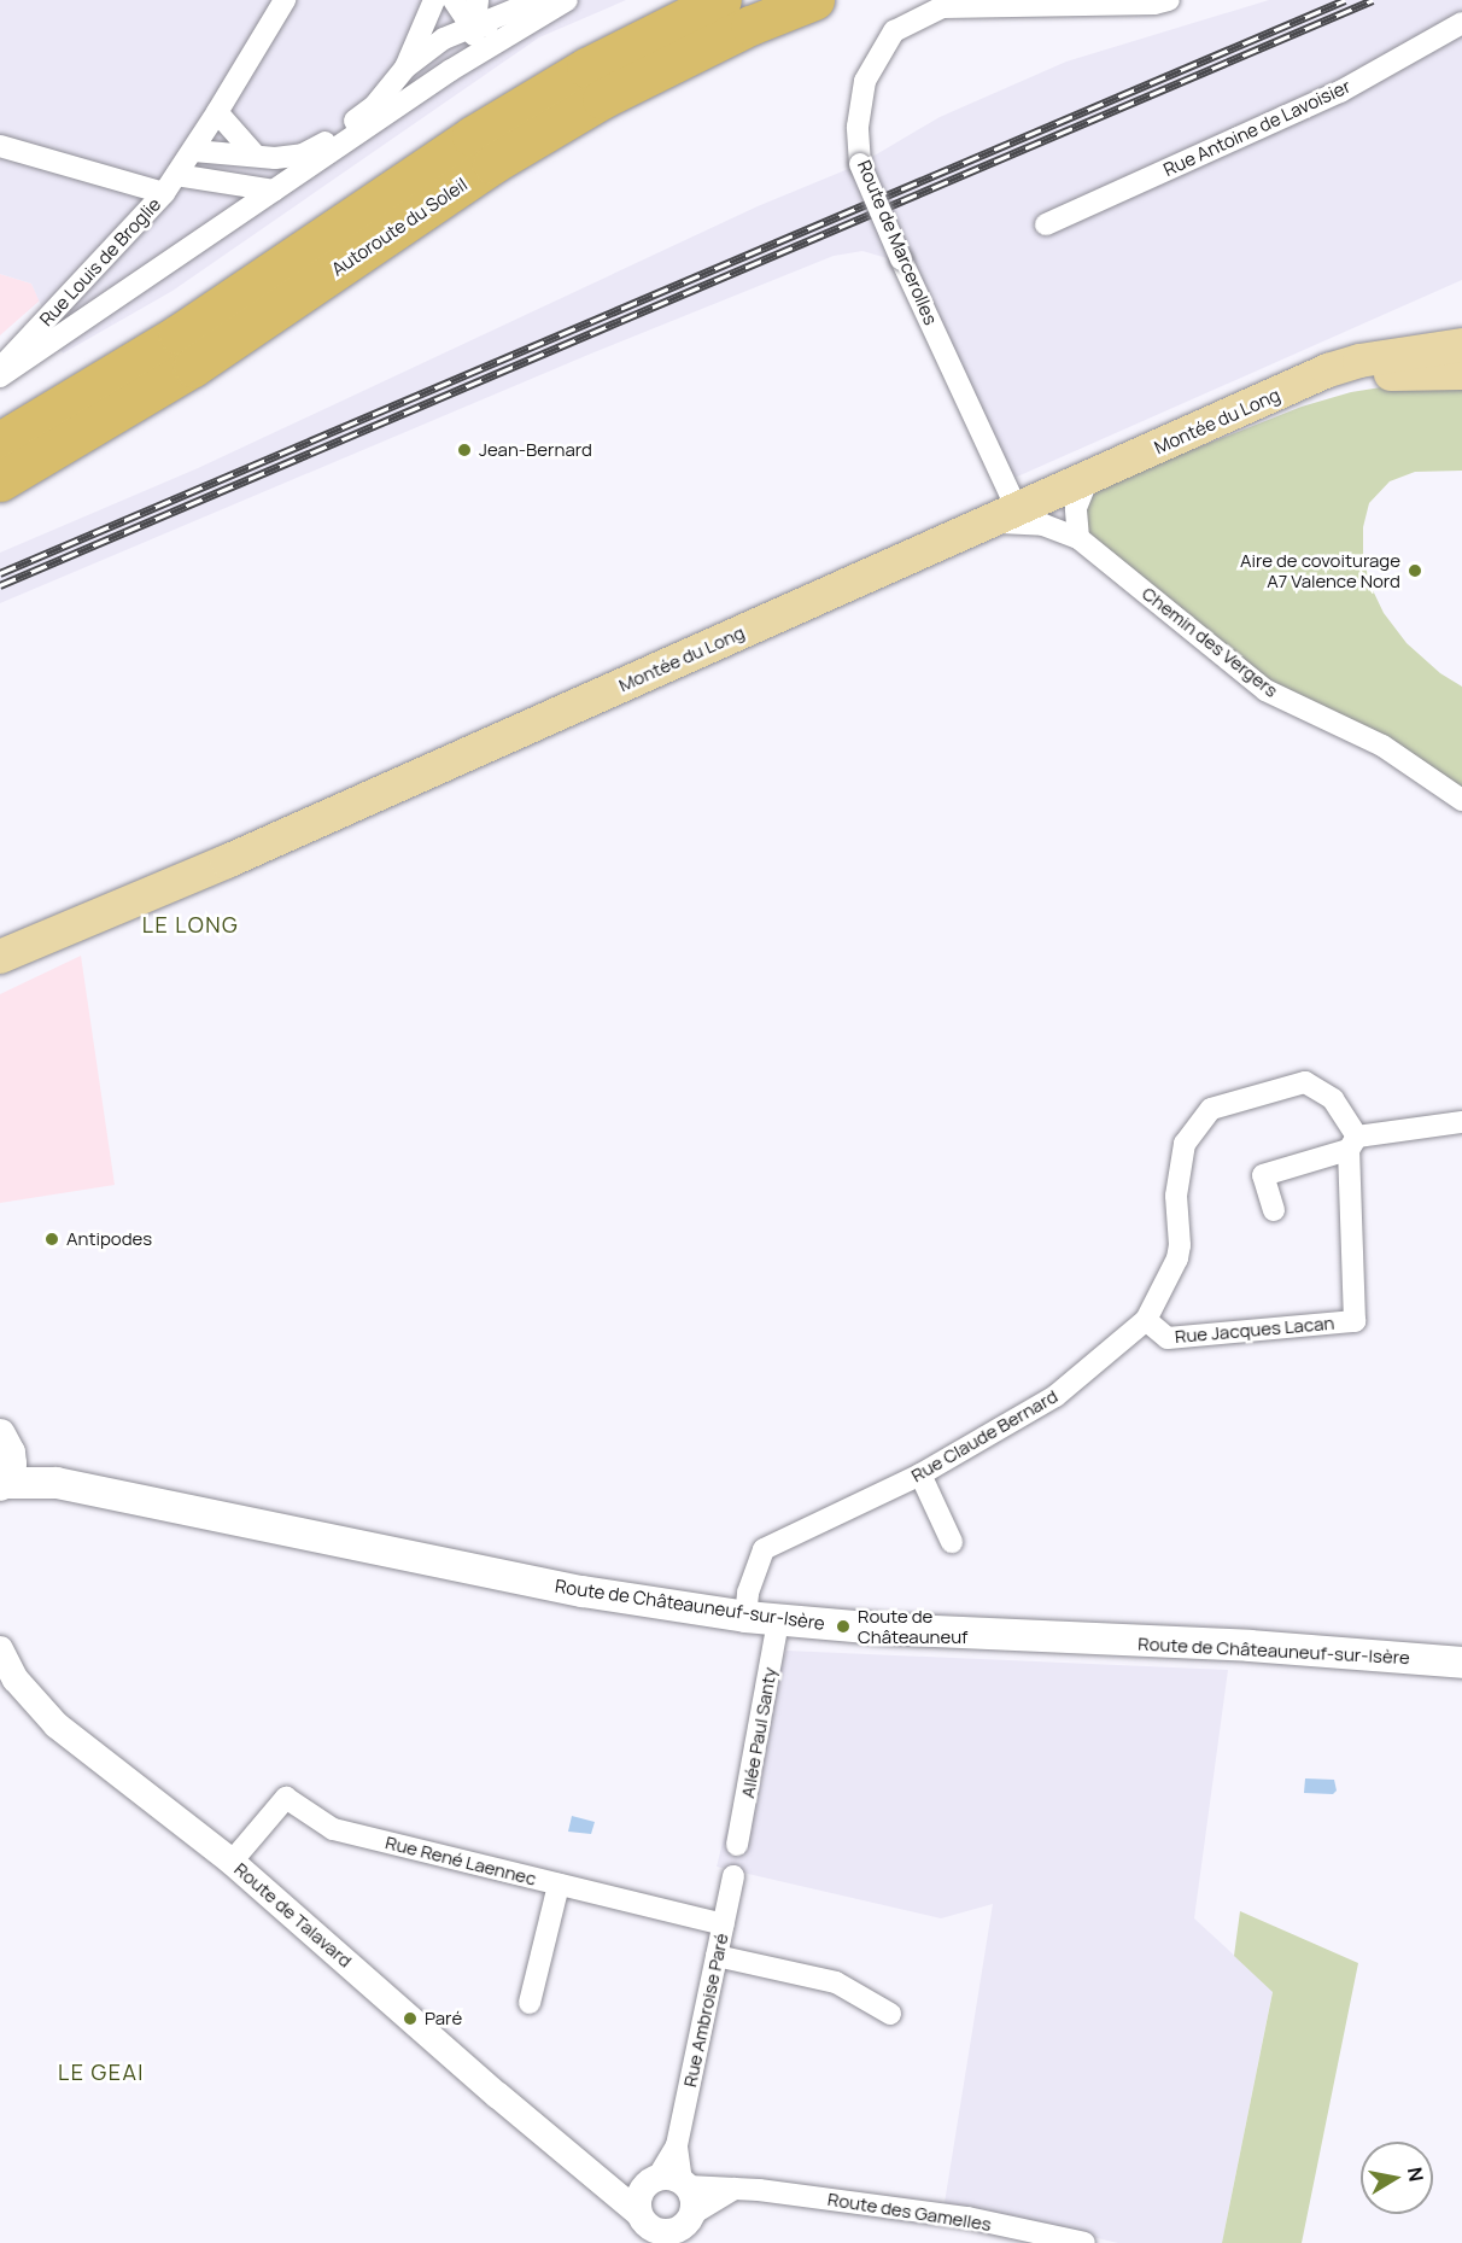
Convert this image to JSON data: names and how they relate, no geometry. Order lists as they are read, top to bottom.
{
  "streets": {
    "highway": ["Autoroute du Soleil"],
    "main road": ["Montée du Long", "Route de Châteauneuf-sur-Isère"],
    "street": [
      "Rue Antoine de Lavoisier",
      "Route de Marcerolles",
      "Rue Louis de Broglie",
      "Chemin des Vergers",
      "Rue Jacques Lacan",
      "Rue Claude Bernard",
      "Allée Paul Santy",
      "Rue René Laennec",
      "Route de Talavard",
      "Rue Ambroise Paré",
      "Route des Gamelles"
    ]
  },
  "crossings": [
    ["Route de Marcerolles", "Montée du Long"],
    ["Rue Jacques Lacan", "Rue Claude Bernard"],
    ["Rue Claude Bernard", "Route de Châteauneuf-sur-Isère"],
    ["Route de Châteauneuf-sur-Isère", "Allée Paul Santy"],
    ["Rue René Laennec", "Route de Talavard"],
    ["Rue René Laennec", "Rue Ambroise Paré"],
    ["Route de Talavard", "Rue Ambroise Paré"],
    ["Route de Talavard", "Route des Gamelles"],
    ["Rue Ambroise Paré", "Route des Gamelles"]
  ],
  "districts": ["LE LONG", "LE GEAI"],
  "places": [
    "Jean-Bernard",
    "Aire de covoiturage A7 Valence Nord",
    "Antipodes",
    "Route de Châteauneuf",
    "Paré"
  ],
  "north": "right"
}
